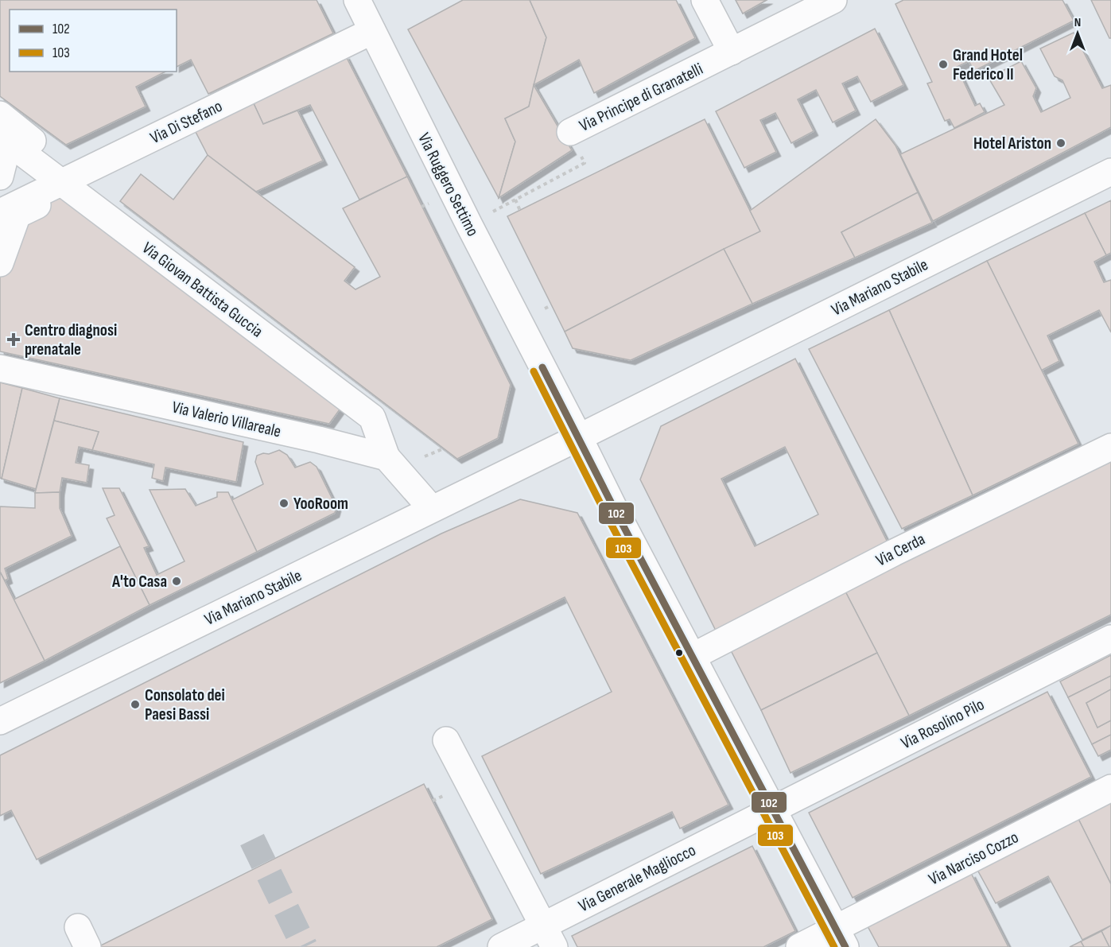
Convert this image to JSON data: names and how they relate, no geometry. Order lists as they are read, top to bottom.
{
  "streets": {
    "street": [
      "Via Principe di Granatelli",
      "Via Di Stefano",
      "Via Ruggero Settimo",
      "Via Mariano Stabile",
      "Via Giovan Battista Guccia",
      "Via Valerio Villareale",
      "Via Cerda",
      "Via Rosolino Pilo",
      "Via Narciso Cozzo",
      "Via Generale Magliocco"
    ]
  },
  "crossings": [
    ["Via Principe di Granatelli", "Via Ruggero Settimo"],
    ["Via Di Stefano", "Via Ruggero Settimo"],
    ["Via Di Stefano", "Via Giovan Battista Guccia"],
    ["Via Ruggero Settimo", "Via Mariano Stabile"],
    ["Via Ruggero Settimo", "Via Cerda"],
    ["Via Giovan Battista Guccia", "Via Valerio Villareale"],
    ["Via Rosolino Pilo", "Via Generale Magliocco"]
  ],
  "places": {
    "other": [
      "Grand Hotel Federico II",
      "Hotel Ariston",
      "YooRoom",
      "A'to Casa",
      "Consolato dei Paesi Bassi"
    ],
    "health": ["Centro diagnosi prenatale"]
  },
  "lines": ["transit line 102", "transit line 103"],
  "legend": ["102", "103"],
  "north": "top"
}
